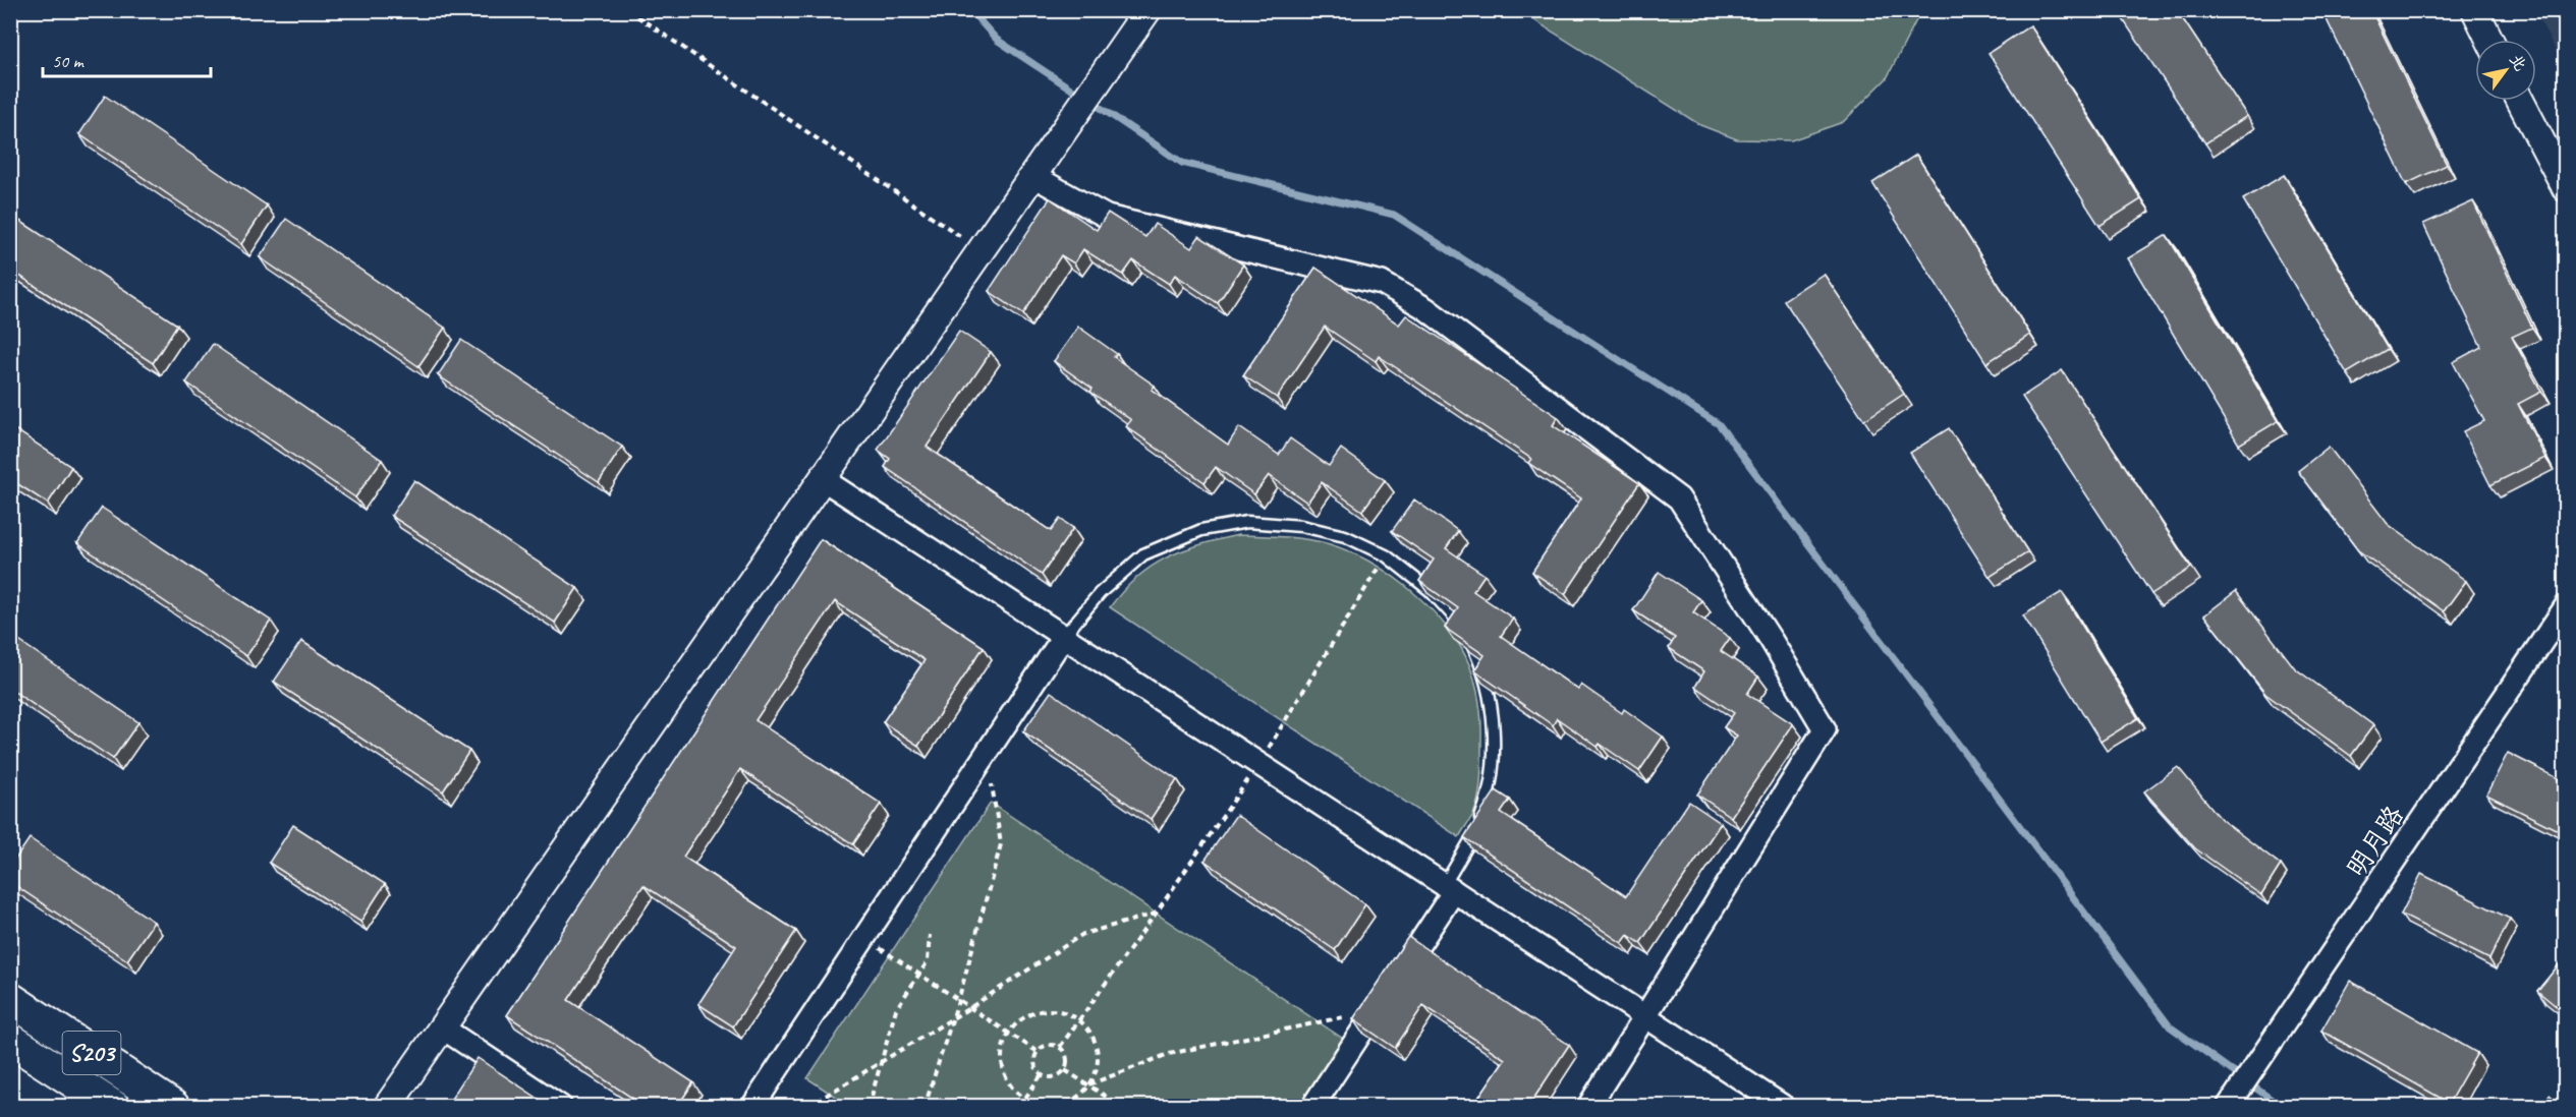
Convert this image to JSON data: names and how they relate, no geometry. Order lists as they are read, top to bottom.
{
  "streets": {
    "main road": ["S203"],
    "street": ["明月路"]
  },
  "scale_bar": "50 m",
  "north": "top right"
}
